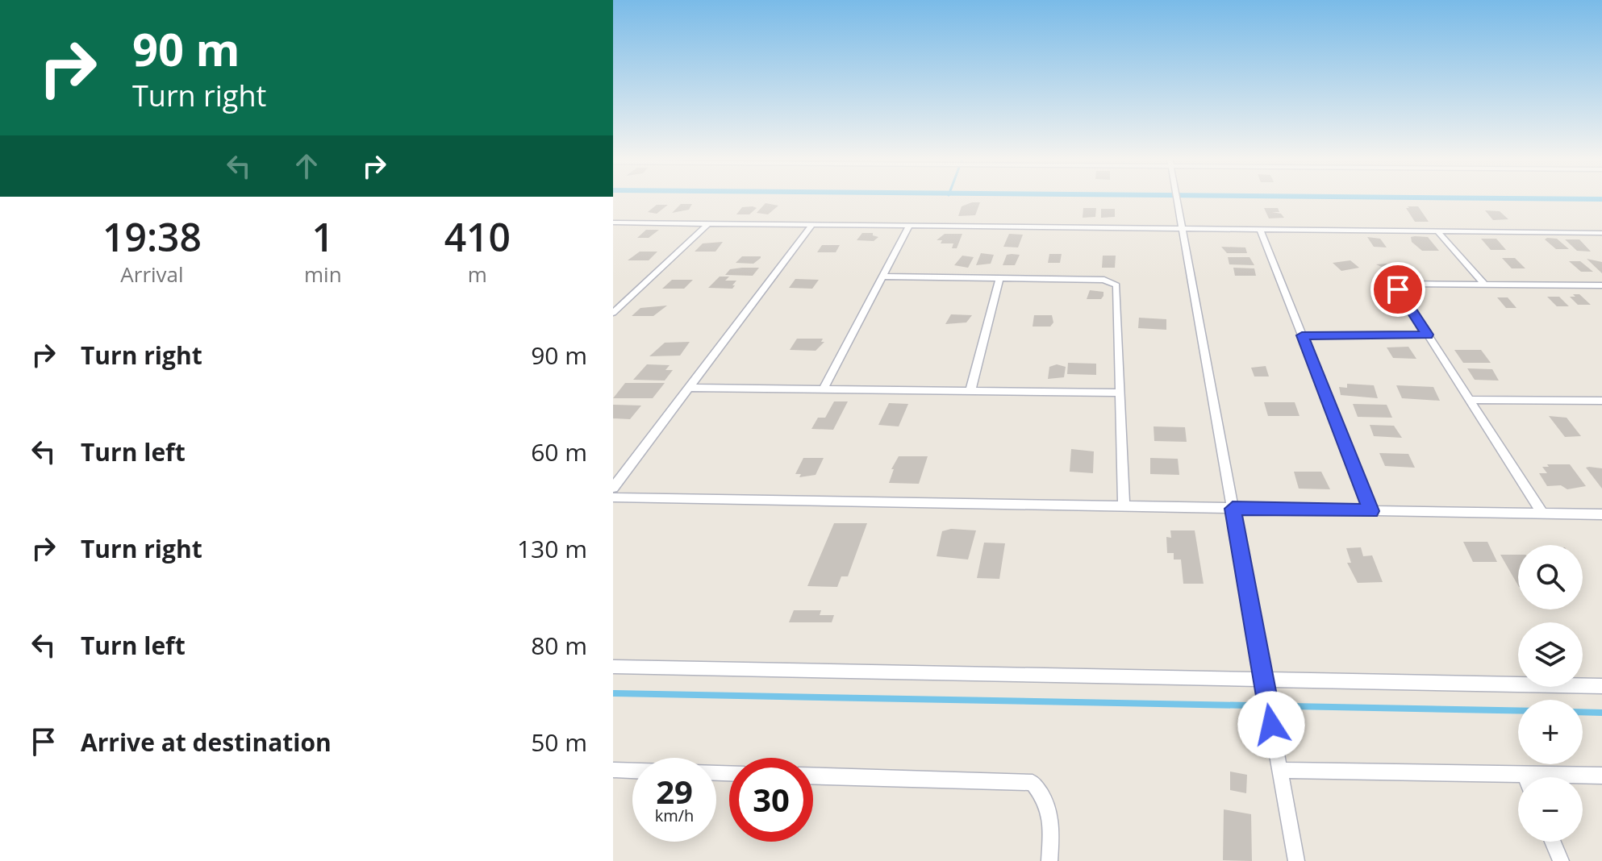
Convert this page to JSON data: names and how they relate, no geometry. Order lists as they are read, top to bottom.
{
  "page": {
    "turn": ["90 m", "Turn right"],
    "eta": [
      "19:38",
      "Arrival",
      "1",
      "min",
      "410",
      "m"
    ],
    "list": [
      {
        "name": "Turn right",
        "value": "90 m"
      },
      {
        "name": "Turn left",
        "value": "60 m"
      },
      {
        "name": "Turn right",
        "value": "130 m"
      },
      {
        "name": "Turn left",
        "value": "80 m"
      },
      {
        "name": "Arrive at destination",
        "value": "50 m"
      }
    ],
    "map_buttons": ["+", "−"],
    "speed": "29 km/h",
    "limit": "30"
  }
}
